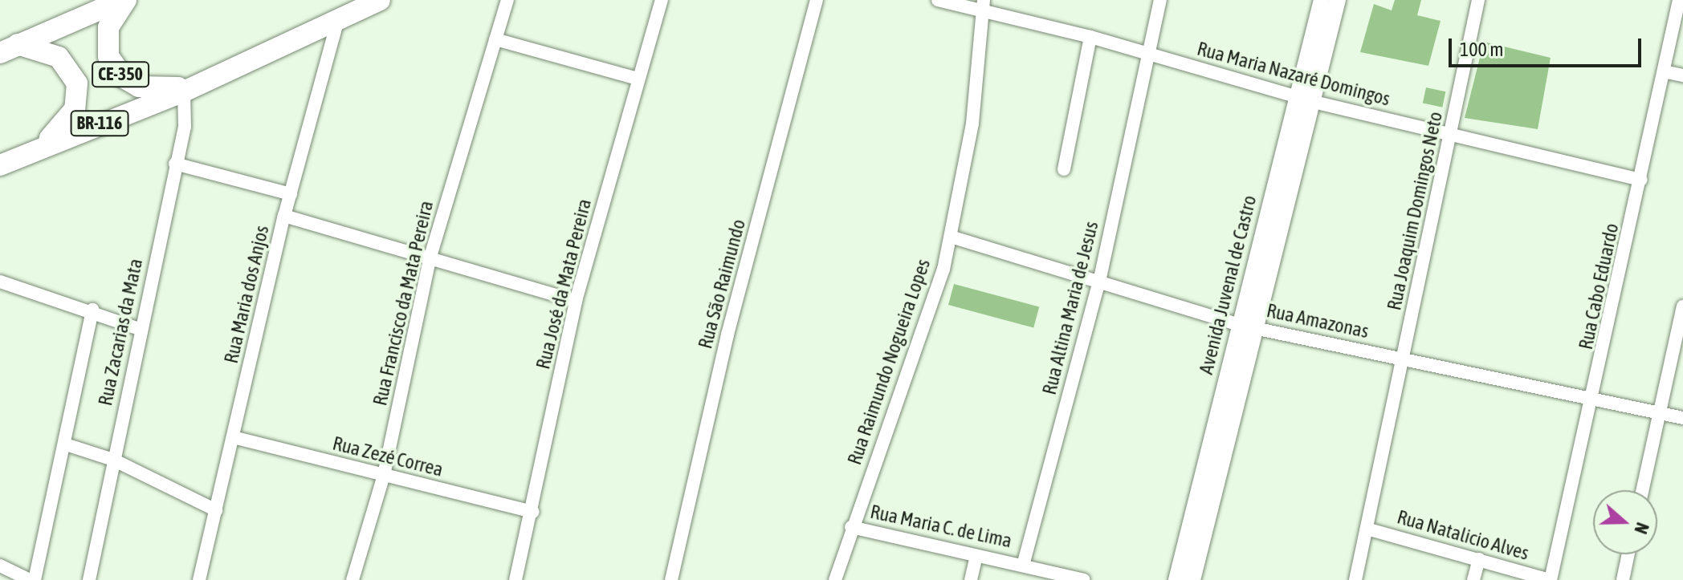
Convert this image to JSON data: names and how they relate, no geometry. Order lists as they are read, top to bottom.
{
  "streets": {
    "highway": ["CE-350", "BR-116"],
    "street": [
      "Rua Maria Nazaré Domingos",
      "Rua Joaquim Domingos Neto",
      "Rua José da Mata Pereira",
      "Rua São Raimundo",
      "Avenida Juvenal de Castro",
      "Rua Cabo Eduardo",
      "Rua Maria dos Anjos",
      "Rua Francisco da Mata Pereira",
      "Rua Altina Maria de Jesus",
      "Rua Amazonas",
      "Rua Zacarias da Mata",
      "Rua Raimundo Nogueira Lopes",
      "Rua Zezé Correa",
      "Rua Maria C. de Lima",
      "Rua Natalicio Alves"
    ]
  },
  "crossings": [
    ["Rua Maria Nazaré Domingos", "Rua Joaquim Domingos Neto"],
    ["Rua Maria Nazaré Domingos", "Avenida Juvenal de Castro"],
    ["Rua Maria Nazaré Domingos", "Rua Cabo Eduardo"],
    ["Rua Maria Nazaré Domingos", "Rua Altina Maria de Jesus"],
    ["Rua Maria Nazaré Domingos", "Rua Raimundo Nogueira Lopes"],
    ["CE-350", "BR-116"],
    ["CE-350", "Rua Zacarias da Mata"],
    ["BR-116", "Rua Maria dos Anjos"],
    ["BR-116", "Rua Zacarias da Mata"],
    ["Rua Joaquim Domingos Neto", "Rua Amazonas"],
    ["Rua Joaquim Domingos Neto", "Rua Natalicio Alves"],
    ["Rua José da Mata Pereira", "Rua Zezé Correa"],
    ["Avenida Juvenal de Castro", "Rua Amazonas"],
    ["Rua Cabo Eduardo", "Rua Amazonas"],
    ["Rua Cabo Eduardo", "Rua Natalicio Alves"],
    ["Rua Maria dos Anjos", "Rua Zezé Correa"],
    ["Rua Francisco da Mata Pereira", "Rua Zezé Correa"],
    ["Rua Altina Maria de Jesus", "Rua Amazonas"],
    ["Rua Altina Maria de Jesus", "Rua Maria C. de Lima"],
    ["Rua Amazonas", "Rua Raimundo Nogueira Lopes"],
    ["Rua Raimundo Nogueira Lopes", "Rua Maria C. de Lima"]
  ],
  "scale_bar": "100 m",
  "north": "right"
}
